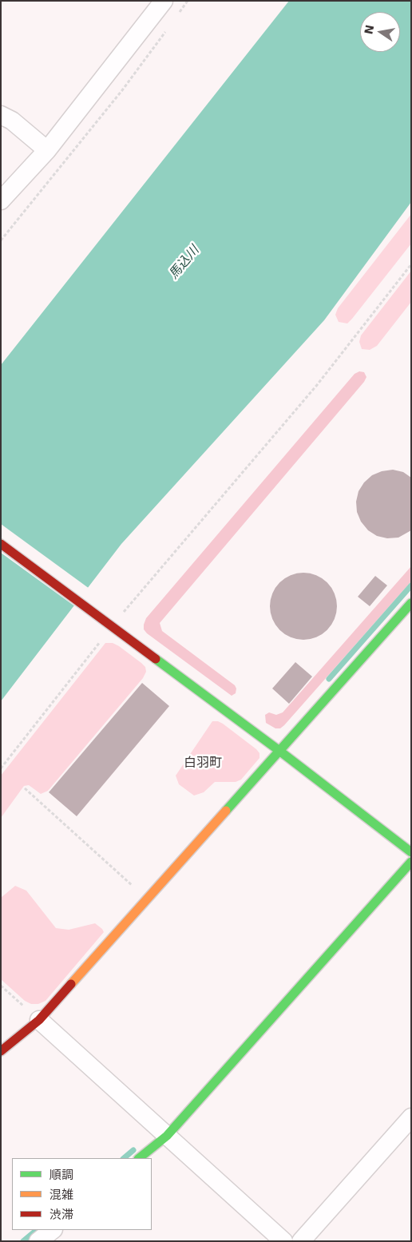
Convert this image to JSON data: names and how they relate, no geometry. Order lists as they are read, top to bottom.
{
  "districts": ["白羽町"],
  "water": ["馬込川"],
  "legend": ["順調", "混雑", "渋滞"],
  "north": "left"
}
